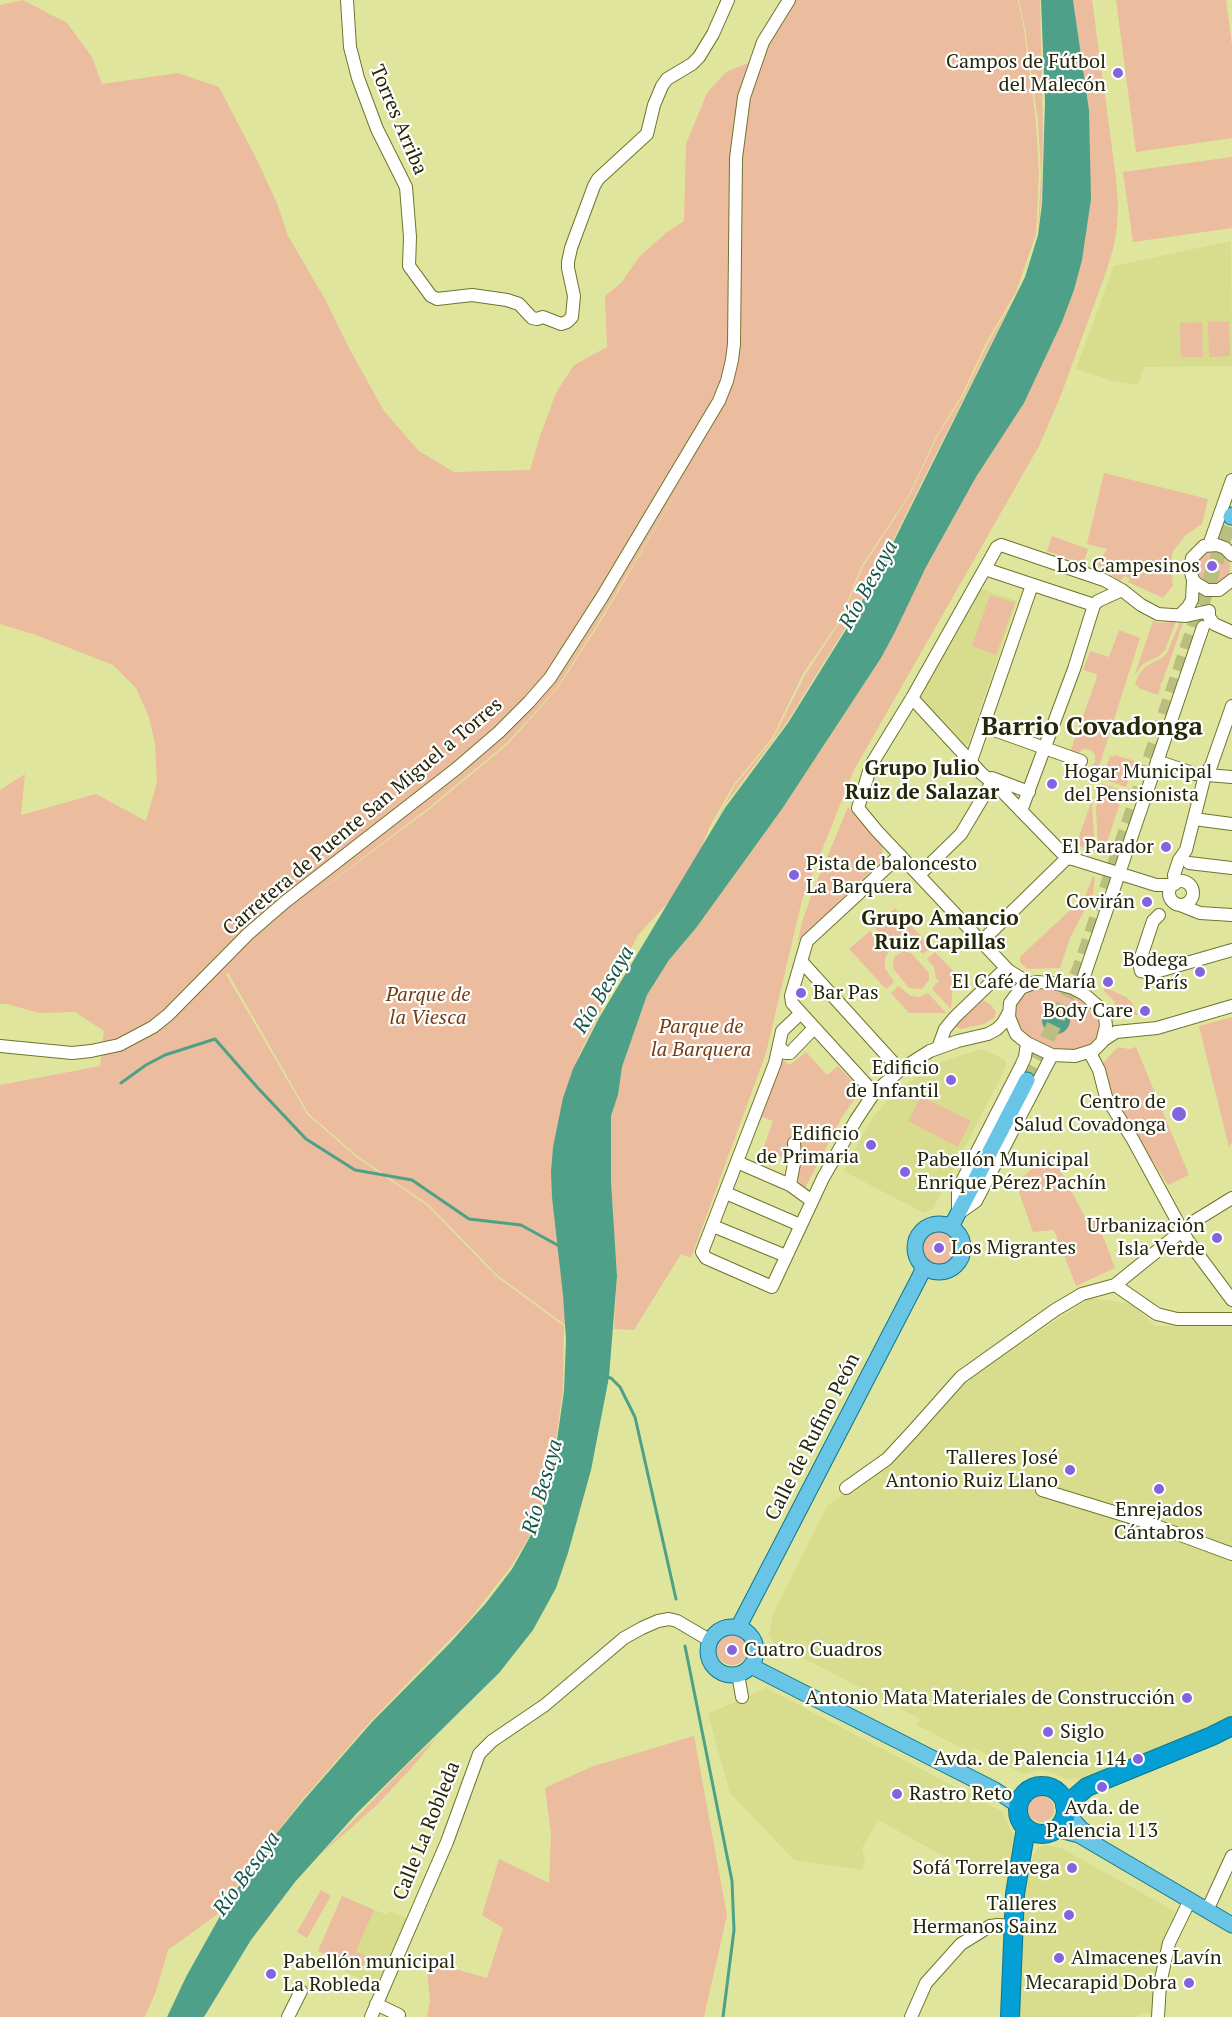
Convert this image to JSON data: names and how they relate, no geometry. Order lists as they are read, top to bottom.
{
  "streets": {
    "main road": ["Calle de Rufino Peón"],
    "street": ["Torres Arriba", "Carretera de Puente San Miguel a Torres", "Calle La Robleda"]
  },
  "crossings": [
    ["Calle de Rufino Peón", "Calle La Robleda"]
  ],
  "districts": ["Barrio Covadonga", "Grupo Julio Ruiz de Salazar", "Grupo Amancio Ruiz Capillas"],
  "water": ["Río Besaya"],
  "parks": ["Parque de la Viesca", "Parque de la Barquera"],
  "places": [
    "Campos de Fútbol del Malecón",
    "Los Campesinos",
    "Hogar Municipal del Pensionista",
    "El Parador",
    "Pista de baloncesto La Barquera",
    "Covirán",
    "Bodega París",
    "El Café de María",
    "Bar Pas",
    "Body Care",
    "Edificio de Infantil",
    "Centro de Salud Covadonga",
    "Edificio de Primaria",
    "Pabellón Municipal Enrique Pérez Pachín",
    "Urbanización Isla Verde",
    "Los Migrantes",
    "Talleres José Antonio Ruiz Llano",
    "Enrejados Cántabros",
    "Cuatro Cuadros",
    "Antonio Mata Materiales de Construcción",
    "Siglo",
    "Avda. de Palencia 114",
    "Avda. de Palencia 113",
    "Rastro Reto",
    "Sofá Torrelavega",
    "Talleres Hermanos Sainz",
    "Almacenes Lavín",
    "Pabellón municipal La Robleda",
    "Mecarapid Dobra"
  ]
}
